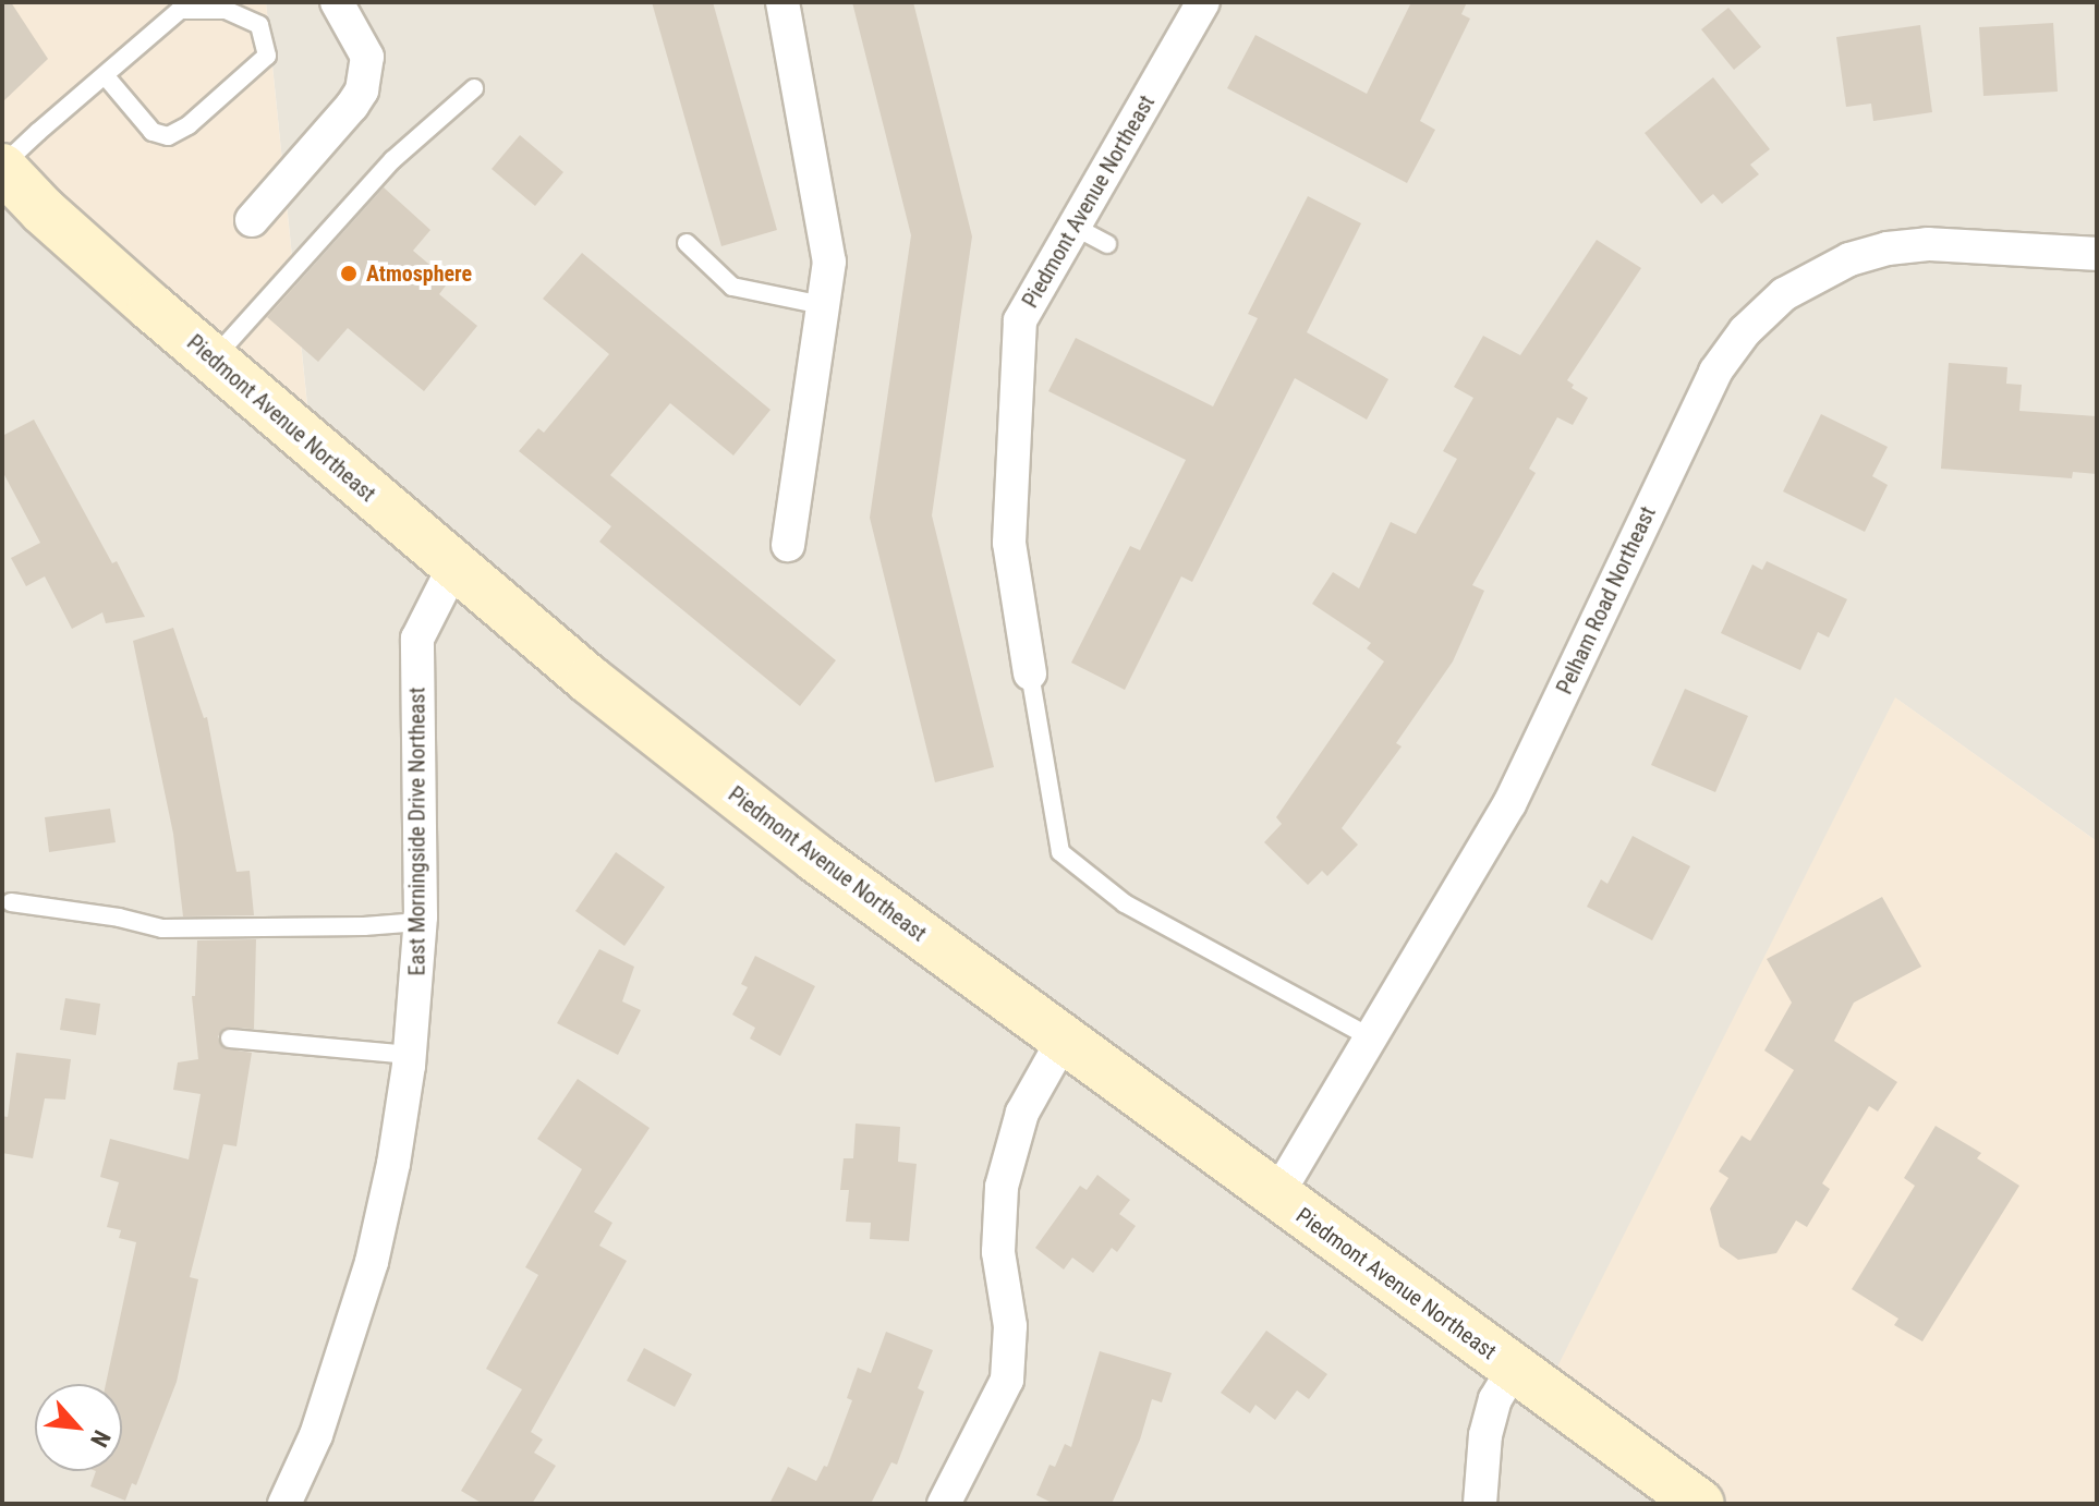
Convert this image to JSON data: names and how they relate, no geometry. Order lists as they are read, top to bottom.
{
  "streets": {
    "main road": ["Piedmont Avenue Northeast"],
    "street": ["Pelham Road Northeast", "East Morningside Drive Northeast"]
  },
  "crossings": [
    ["Piedmont Avenue Northeast", "Pelham Road Northeast"],
    ["Piedmont Avenue Northeast", "East Morningside Drive Northeast"]
  ],
  "places": ["Atmosphere"],
  "north": "bottom right"
}
